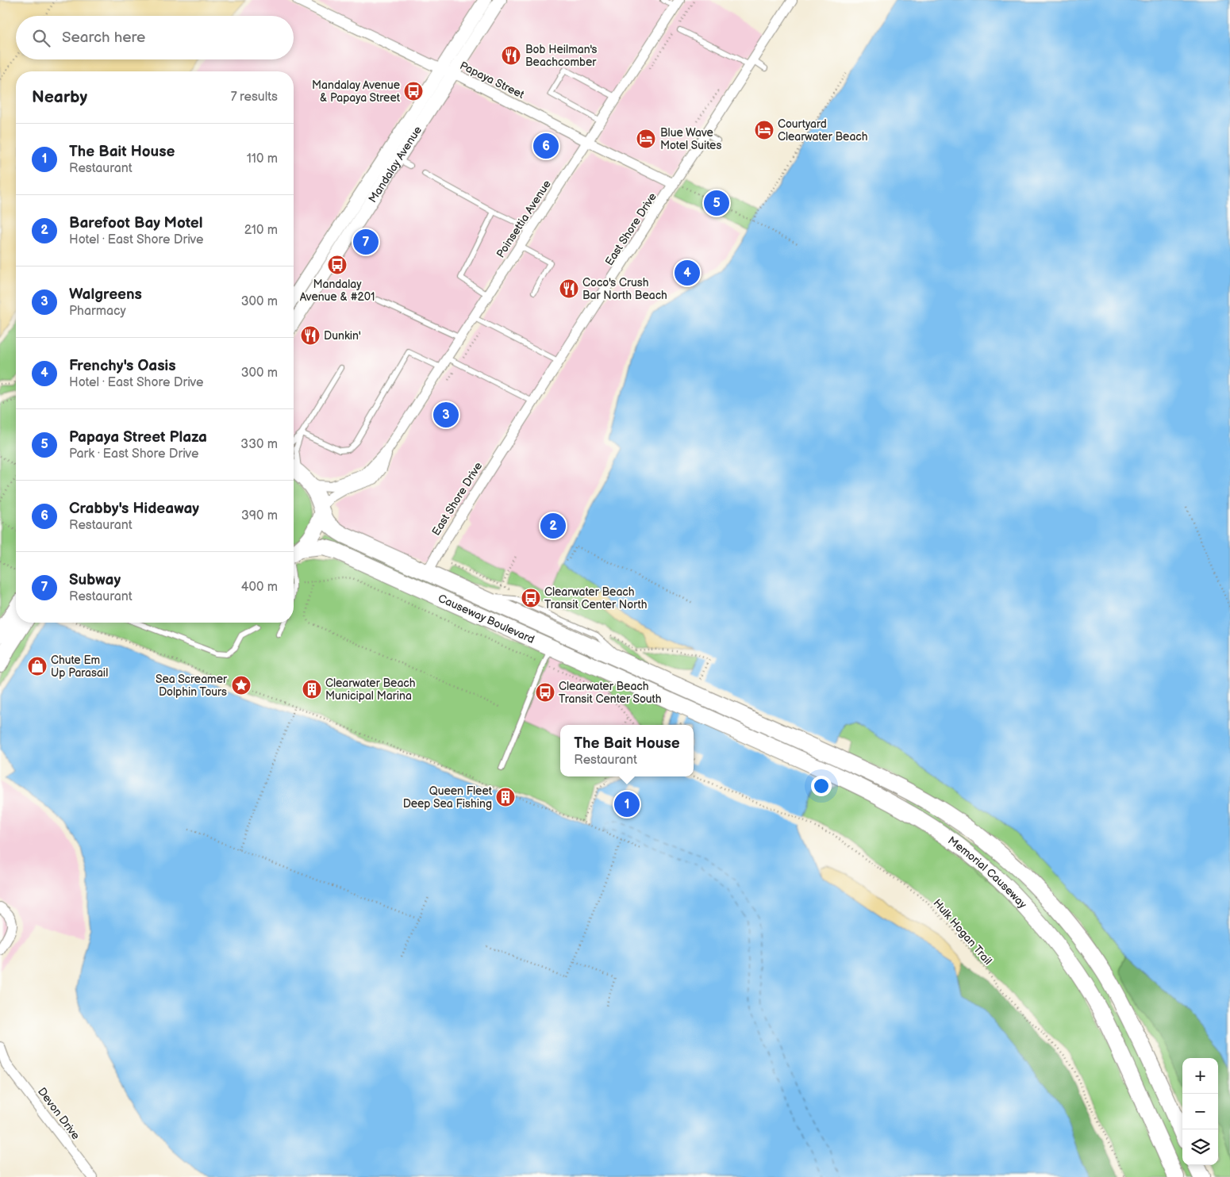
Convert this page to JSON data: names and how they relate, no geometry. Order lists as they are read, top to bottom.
{
  "streets": {
    "main road": ["Causeway Boulevard", "Memorial Causeway"],
    "street": [
      "Papaya Street",
      "Mandalay Avenue",
      "Poinsettia Avenue",
      "East Shore Drive",
      "Devon Drive"
    ],
    "path": ["Hulk Hogan Trail"]
  },
  "crossings": [
    ["Papaya Street", "Mandalay Avenue"],
    ["Papaya Street", "Poinsettia Avenue"],
    ["Papaya Street", "East Shore Drive"],
    ["Poinsettia Avenue", "Causeway Boulevard"],
    ["East Shore Drive", "Causeway Boulevard"],
    ["Causeway Boulevard", "Memorial Causeway"]
  ],
  "places": {
    "restaurant": ["Bob Heilman's Beachcomber", "Coco's Crush Bar North Beach", "Dunkin'"],
    "bus stop": [
      "Mandalay Avenue & Papaya Street",
      "Mandalay Avenue & #201",
      "Clearwater Beach Transit Center North",
      "Clearwater Beach Transit Center South"
    ],
    "hotel": ["Courtyard Clearwater Beach", "Blue Wave Motel Suites"],
    "shop": ["Chute Em Up Parasail"],
    "place": ["Sea Screamer Dolphin Tours"],
    "building": ["Clearwater Beach Municipal Marina", "Queen Fleet Deep Sea Fishing"]
  },
  "page": {
    "search": "Search here",
    "heading": ["Nearby", "7 results"],
    "list": [
      {
        "mark": "1",
        "name": "The Bait House",
        "note": "Restaurant",
        "value": "110 m"
      },
      {
        "mark": "2",
        "name": "Barefoot Bay Motel",
        "note": "Hotel · East Shore Drive",
        "value": "210 m"
      },
      {
        "mark": "3",
        "name": "Walgreens",
        "note": "Pharmacy",
        "value": "300 m"
      },
      {
        "mark": "4",
        "name": "Frenchy's Oasis",
        "note": "Hotel · East Shore Drive",
        "value": "300 m"
      },
      {
        "mark": "5",
        "name": "Papaya Street Plaza",
        "note": "Park · East Shore Drive",
        "value": "330 m"
      },
      {
        "mark": "6",
        "name": "Crabby's Hideaway",
        "note": "Restaurant",
        "value": "390 m"
      },
      {
        "mark": "7",
        "name": "Subway",
        "note": "Restaurant",
        "value": "400 m"
      }
    ],
    "pins": [
      "6",
      "5",
      "7",
      "4",
      "3",
      "2",
      "1"
    ],
    "popup": ["The Bait House", "Restaurant"],
    "map_buttons": ["+", "−"]
  }
}
